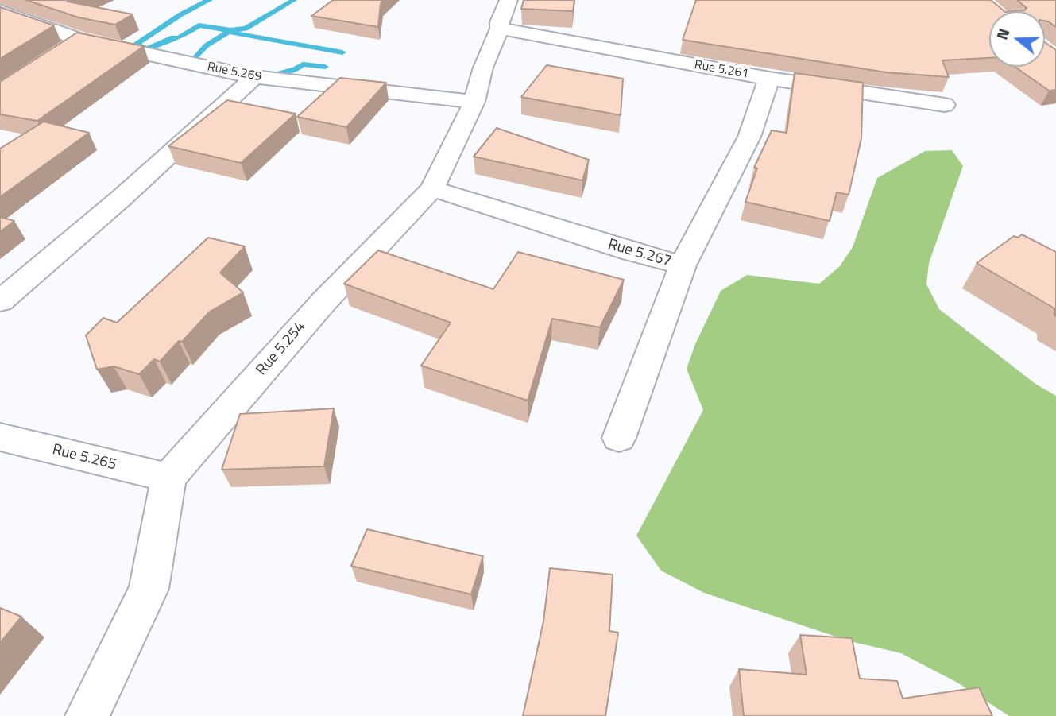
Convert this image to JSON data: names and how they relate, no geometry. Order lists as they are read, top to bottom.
{
  "streets": {
    "street": [
      "Rue 5.261",
      "Rue 5.269",
      "Rue 5.267",
      "Rue 5.254",
      "Rue 5.265"
    ]
  },
  "crossings": [
    ["Rue 5.261", "Rue 5.267"],
    ["Rue 5.261", "Rue 5.254"],
    ["Rue 5.269", "Rue 5.254"],
    ["Rue 5.267", "Rue 5.254"],
    ["Rue 5.254", "Rue 5.265"]
  ],
  "north": "left"
}
